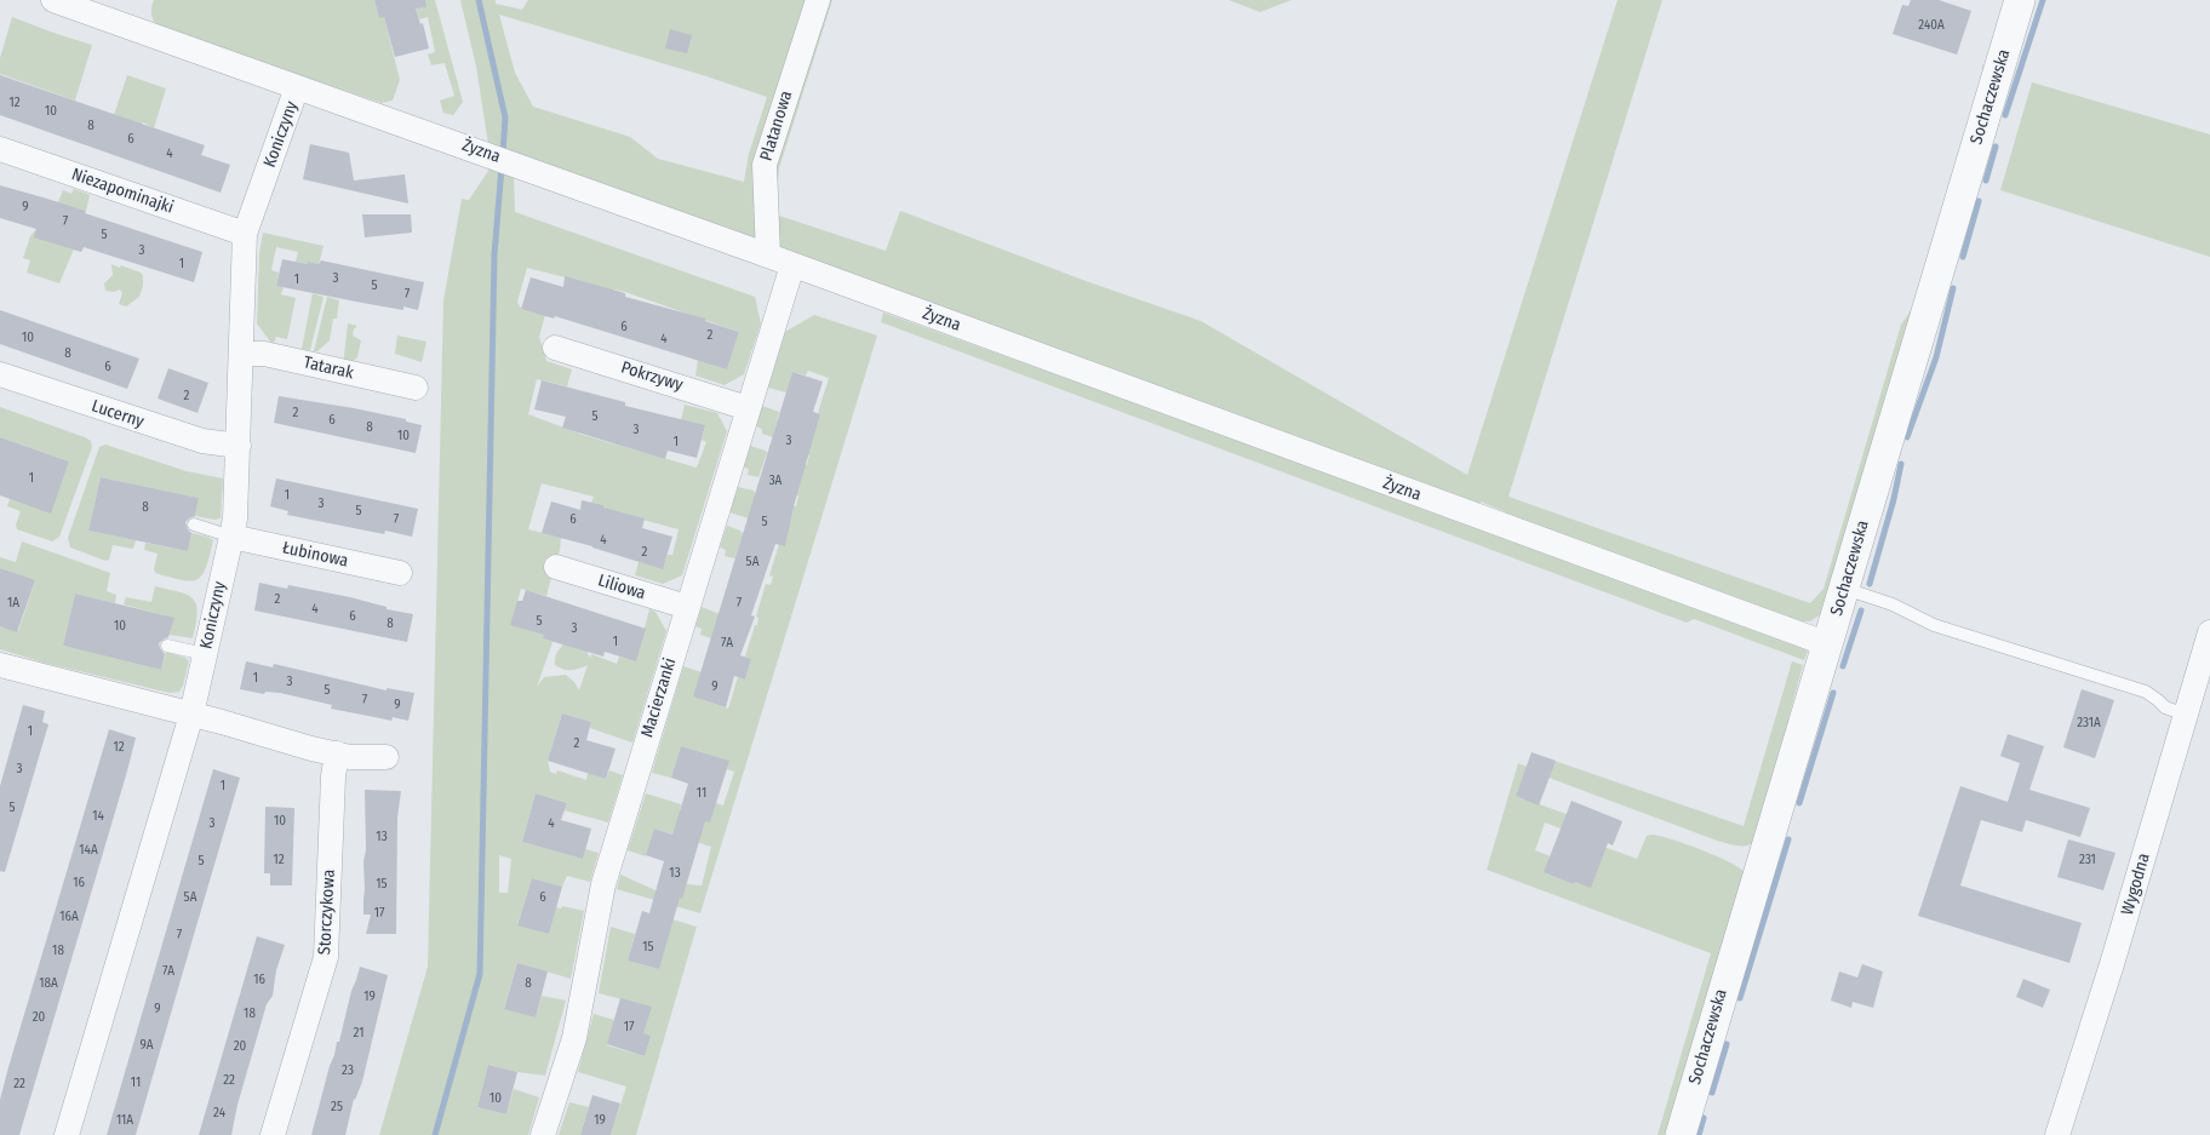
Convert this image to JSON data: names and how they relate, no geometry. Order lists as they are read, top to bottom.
{
  "streets": {
    "street": [
      "Sochaczewska",
      "Platanowa",
      "Koniczyny",
      "Żyzna",
      "Niezapominajki",
      "Tatarak",
      "Pokrzywy",
      "Lucerny",
      "Łubinowa",
      "Liliowa",
      "Macierzanki",
      "Wygodna",
      "Storczykowa"
    ]
  },
  "crossings": [
    ["Sochaczewska", "Żyzna"],
    ["Platanowa", "Żyzna"],
    ["Koniczyny", "Żyzna"],
    ["Koniczyny", "Niezapominajki"],
    ["Koniczyny", "Tatarak"],
    ["Koniczyny", "Lucerny"],
    ["Koniczyny", "Łubinowa"],
    ["Żyzna", "Macierzanki"],
    ["Pokrzywy", "Macierzanki"],
    ["Liliowa", "Macierzanki"]
  ],
  "house_numbers": [
    "240A",
    "12",
    "10",
    "8",
    "6",
    "4",
    "9",
    "7",
    "5",
    "3",
    "1",
    "3",
    "1",
    "5",
    "7",
    "6",
    "2",
    "10",
    "4",
    "8",
    "6",
    "2",
    "2",
    "5",
    "6",
    "8",
    "3",
    "10",
    "3",
    "1",
    "1",
    "3A",
    "1",
    "3",
    "8",
    "5",
    "7",
    "6",
    "5",
    "4",
    "2",
    "5A",
    "2",
    "1A",
    "7",
    "4",
    "6",
    "5",
    "8",
    "10",
    "3",
    "1",
    "7A",
    "1",
    "3",
    "9",
    "5",
    "7",
    "9",
    "231A",
    "1",
    "2",
    "12",
    "3",
    "1",
    "11",
    "5",
    "14",
    "10",
    "3",
    "4",
    "13",
    "14A",
    "12",
    "231",
    "5",
    "13",
    "16",
    "15",
    "5A",
    "6",
    "17",
    "16A",
    "7",
    "15",
    "18",
    "7A",
    "16",
    "18A",
    "8",
    "19",
    "9",
    "18",
    "20",
    "17",
    "21",
    "9A",
    "20",
    "23",
    "22",
    "11",
    "22",
    "10",
    "25",
    "24",
    "11A",
    "19"
  ]
}
